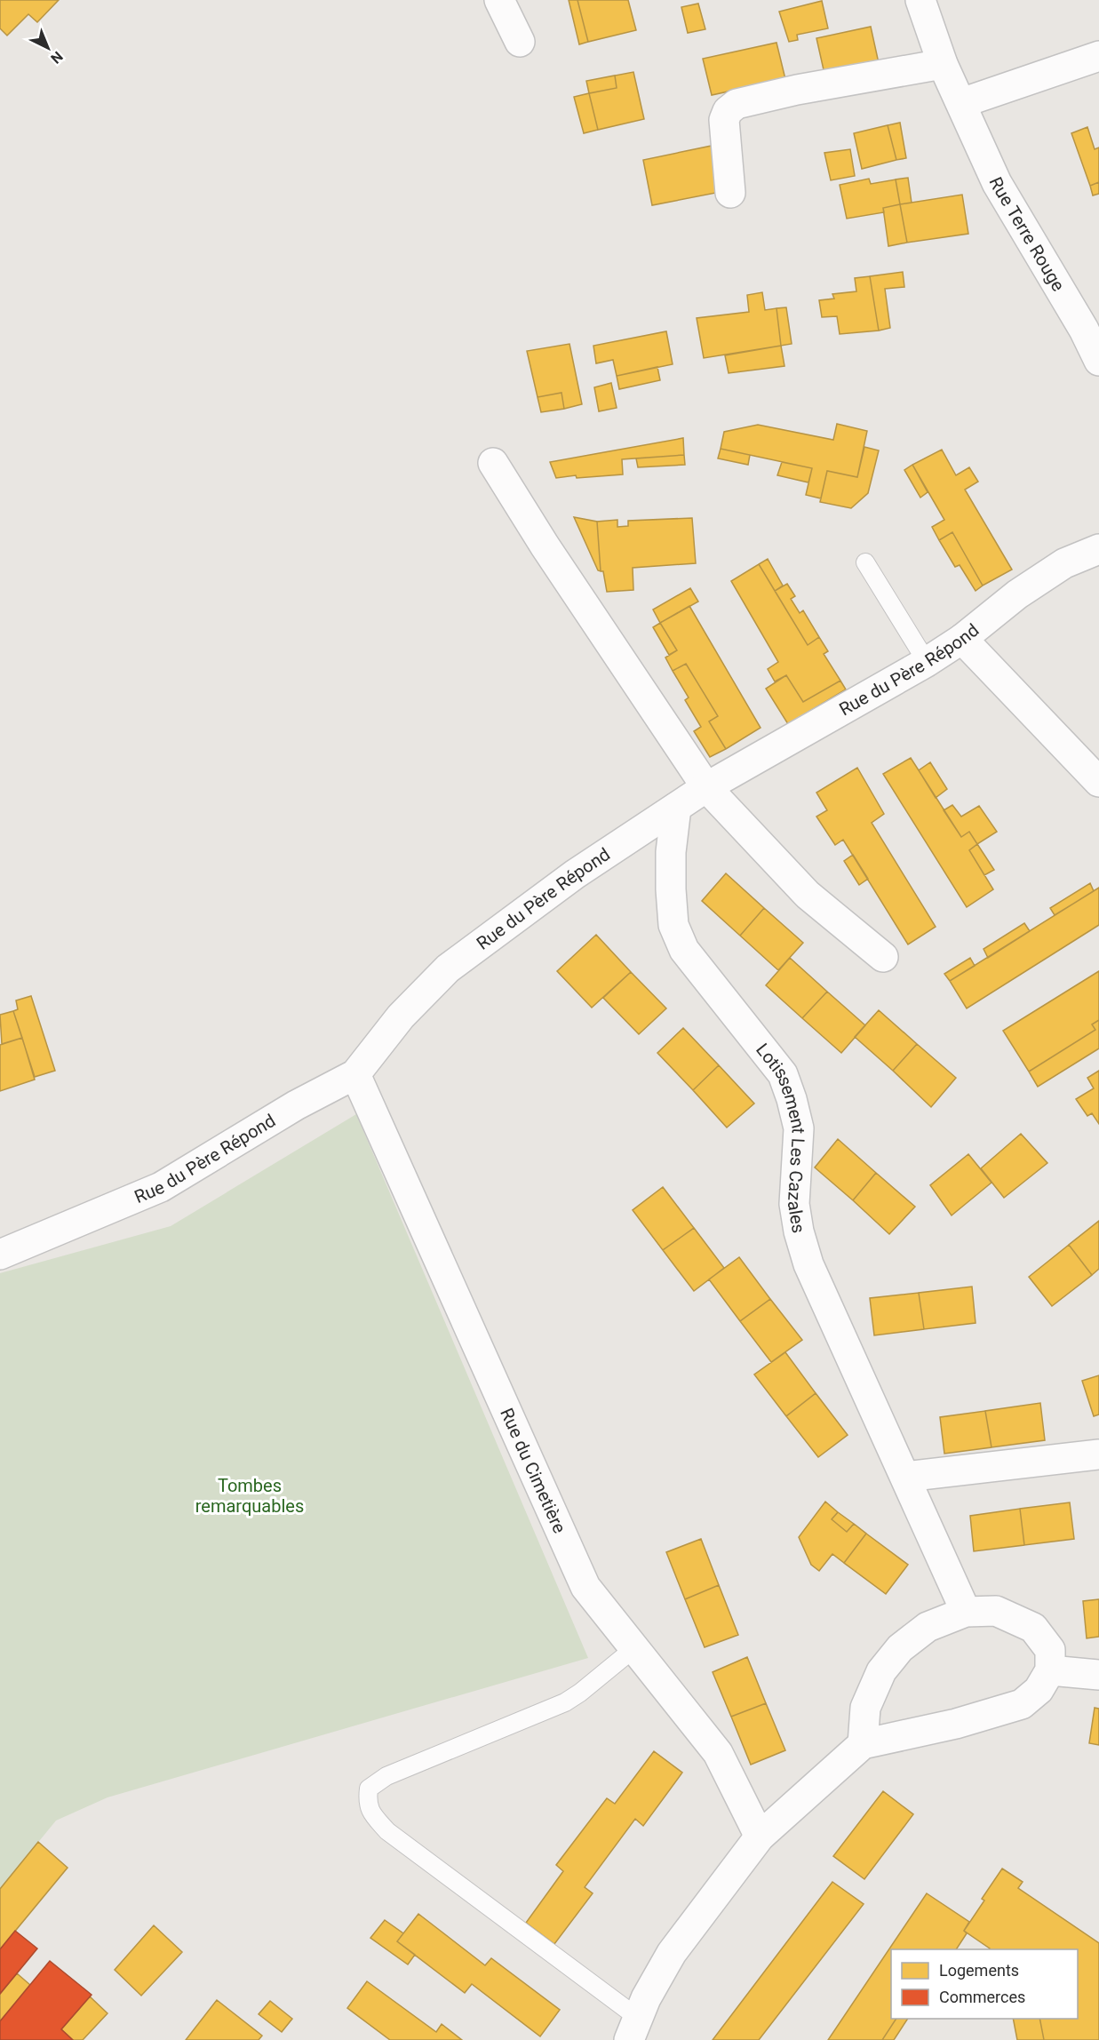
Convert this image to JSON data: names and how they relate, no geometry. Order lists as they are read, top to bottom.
{
  "streets": {
    "street": [
      "Rue Terre Rouge",
      "Rue du Père Répond",
      "Lotissement Les Cazales",
      "Rue du Cimetière"
    ]
  },
  "crossings": [
    ["Rue du Père Répond", "Lotissement Les Cazales"],
    ["Rue du Père Répond", "Rue du Cimetière"]
  ],
  "parks": ["Tombes remarquables"],
  "legend": ["Logements", "Commerces"],
  "north": "bottom right"
}
